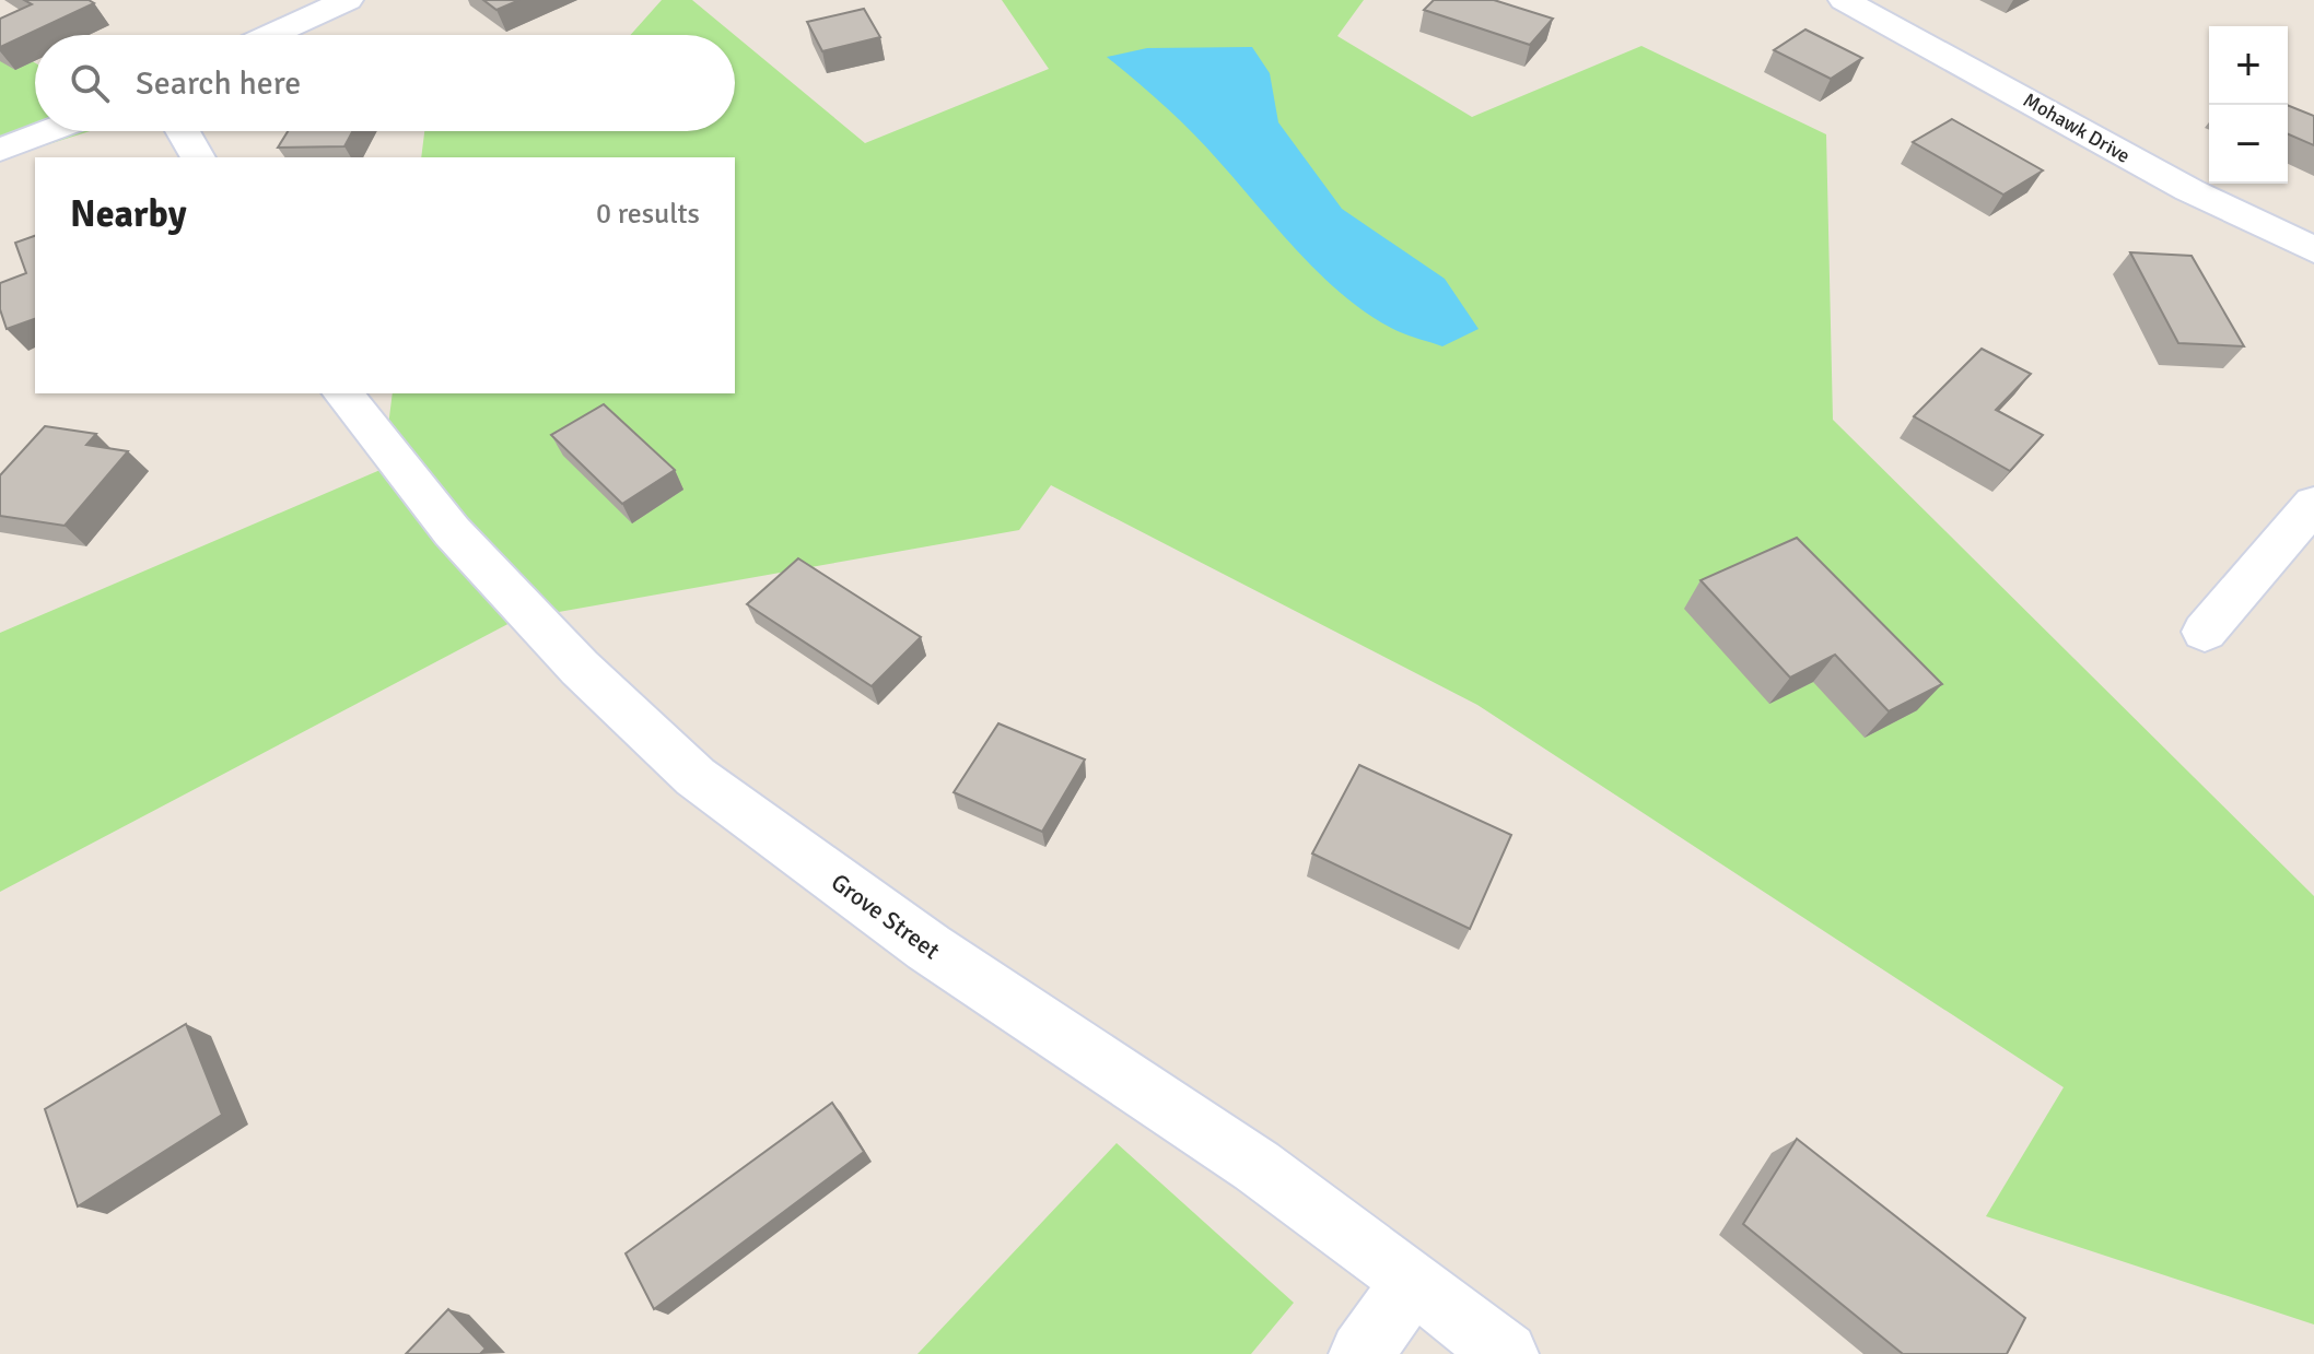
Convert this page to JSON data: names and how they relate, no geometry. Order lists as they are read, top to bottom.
{
  "streets": {
    "street": ["Mohawk Drive", "Grove Street"]
  },
  "page": {
    "map_buttons": ["+", "−"],
    "search": "Search here",
    "heading": ["Nearby", "0 results"]
  }
}
